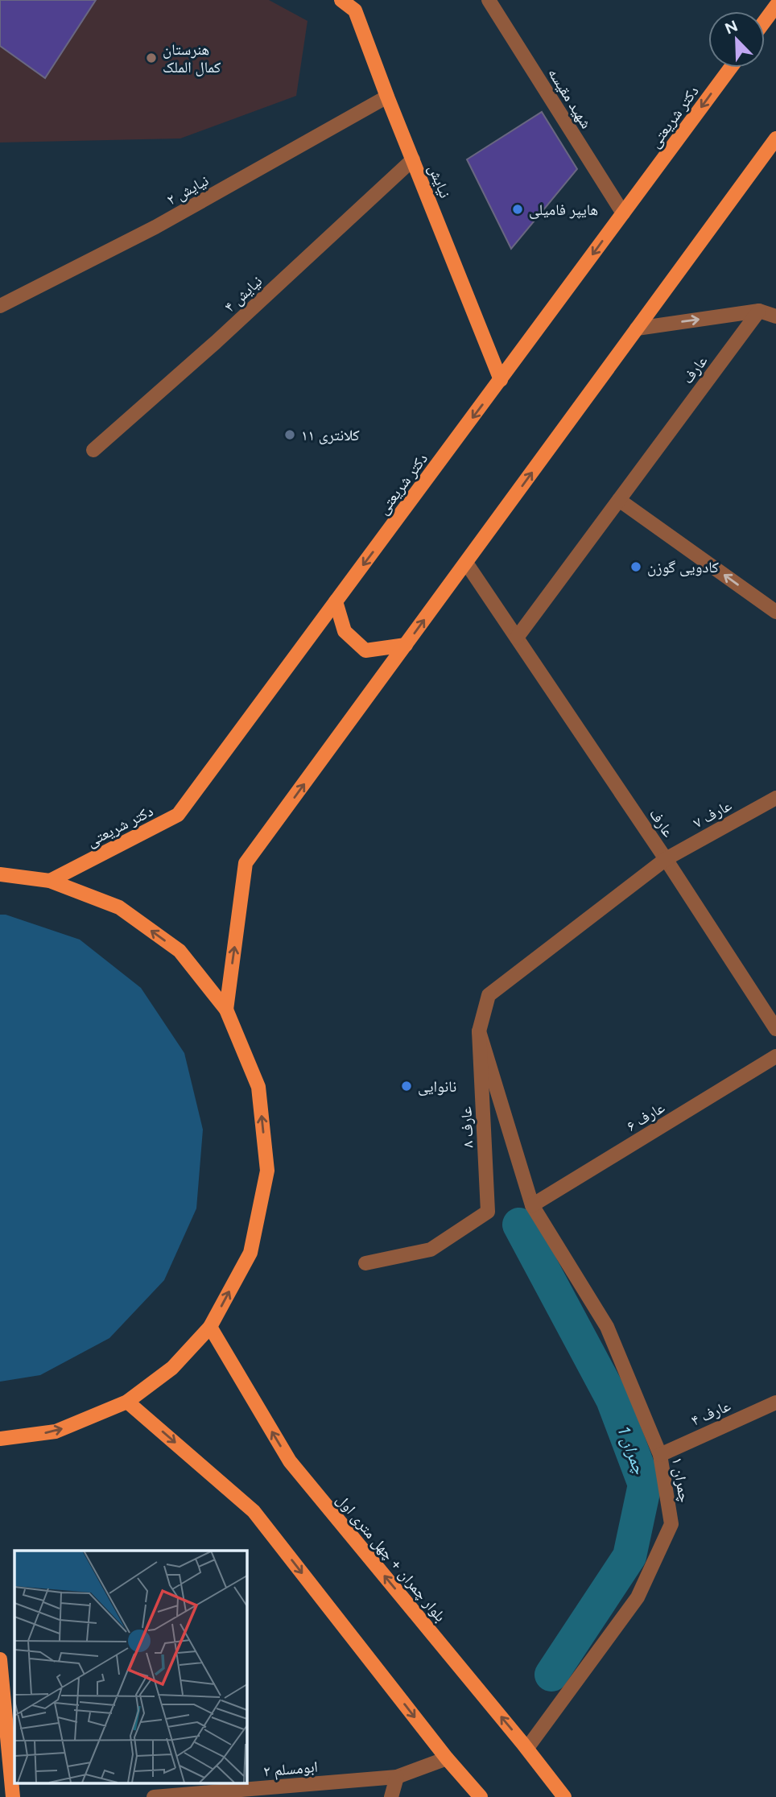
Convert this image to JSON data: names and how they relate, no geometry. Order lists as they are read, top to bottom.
{
  "streets": {
    "main road": ["دکتر شریعتی", "نیایش", "بلوار چمران + چهل متری اول"],
    "street": [
      "شهید مقیسه",
      "نیایش ۲",
      "نیایش ۴",
      "عارف",
      "عارف ۷",
      "عارف ۶",
      "عارف ۸",
      "عارف ۴",
      "۱ چمران",
      "ابومسلم ۲"
    ]
  },
  "crossings": [
    ["شهید مقیسه", "دکتر شریعتی"],
    ["دکتر شریعتی", "نیایش"],
    ["نیایش", "نیایش ۲"],
    ["نیایش", "نیایش ۴"],
    ["عارف", "عارف ۷"],
    ["عارف", "عارف ۸"],
    ["عارف ۷", "عارف ۸"],
    ["عارف ۶", "۱ چمران"],
    ["عارف ۸", "۱ چمران"],
    ["عارف ۴", "۱ چمران"],
    ["۱ چمران", "بلوار چمران + چهل متری اول"]
  ],
  "water": ["چمران 1"],
  "places": [
    "هنرستان کمال الملک",
    "هایپر فامیلی",
    "کلانتری ۱۱",
    "کادویی گوزن",
    "نانوایی"
  ],
  "north": "top left"
}
